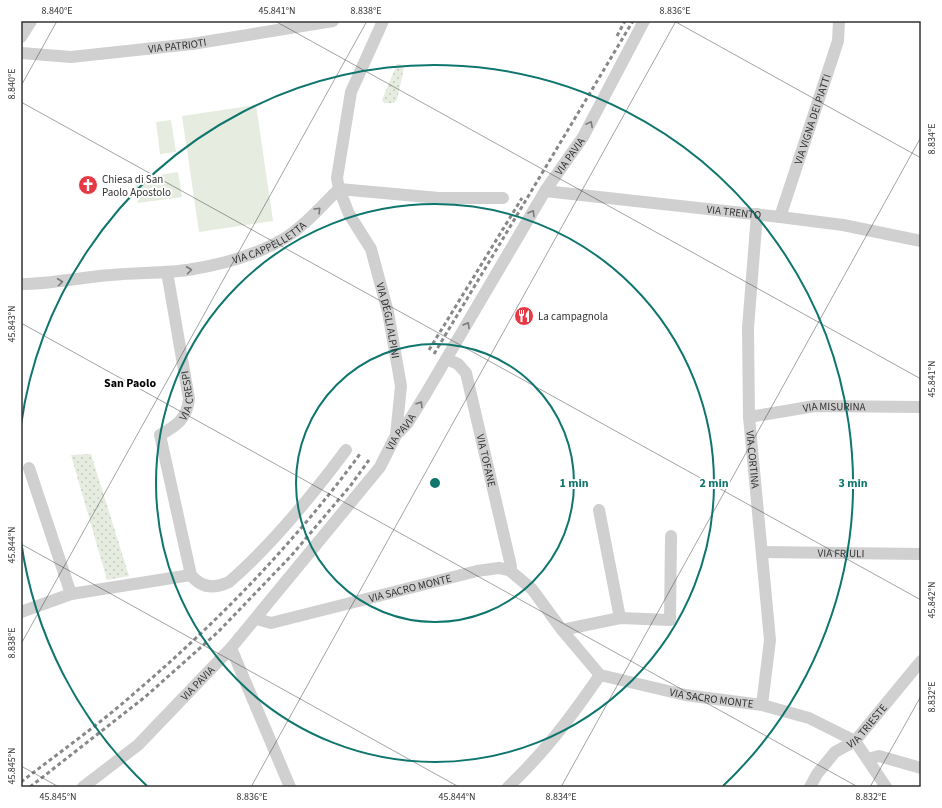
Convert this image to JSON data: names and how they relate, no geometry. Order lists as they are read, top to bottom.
{
  "streets": {
    "street": [
      "VIA PATRIOTI",
      "VIA VIGNA DEI PIATTI",
      "VIA PAVIA",
      "VIA TRENTO",
      "VIA CAPPELLETTA",
      "VIA DEGLI ALPINI",
      "VIA CRESPI",
      "VIA MISURINA",
      "VIA TOFANE",
      "VIA CORTINA",
      "VIA FRIULI",
      "VIA SACRO MONTE",
      "VIA TRIESTE"
    ]
  },
  "crossings": [
    ["VIA VIGNA DEI PIATTI", "VIA TRENTO"],
    ["VIA PAVIA", "VIA TRENTO"],
    ["VIA PAVIA", "VIA DEGLI ALPINI"],
    ["VIA PAVIA", "VIA TOFANE"],
    ["VIA PAVIA", "VIA SACRO MONTE"],
    ["VIA TRENTO", "VIA CORTINA"],
    ["VIA CAPPELLETTA", "VIA DEGLI ALPINI"],
    ["VIA CAPPELLETTA", "VIA CRESPI"],
    ["VIA MISURINA", "VIA CORTINA"],
    ["VIA TOFANE", "VIA SACRO MONTE"],
    ["VIA CORTINA", "VIA FRIULI"],
    ["VIA CORTINA", "VIA SACRO MONTE"],
    ["VIA SACRO MONTE", "VIA TRIESTE"]
  ],
  "one_way": ["VIA PAVIA", "VIA CAPPELLETTA"],
  "districts": ["San Paolo"],
  "places": {
    "church": ["Chiesa di San Paolo Apostolo"],
    "restaurant": ["La campagnola"]
  },
  "coordinates": [
    "8.840°E",
    "45.841°N",
    "8.838°E",
    "8.836°E",
    "8.834°E",
    "45.843°N",
    "45.844°N",
    "45.842°N",
    "8.832°E",
    "45.845°N"
  ],
  "rings": ["1 min", "2 min", "3 min"]
}
